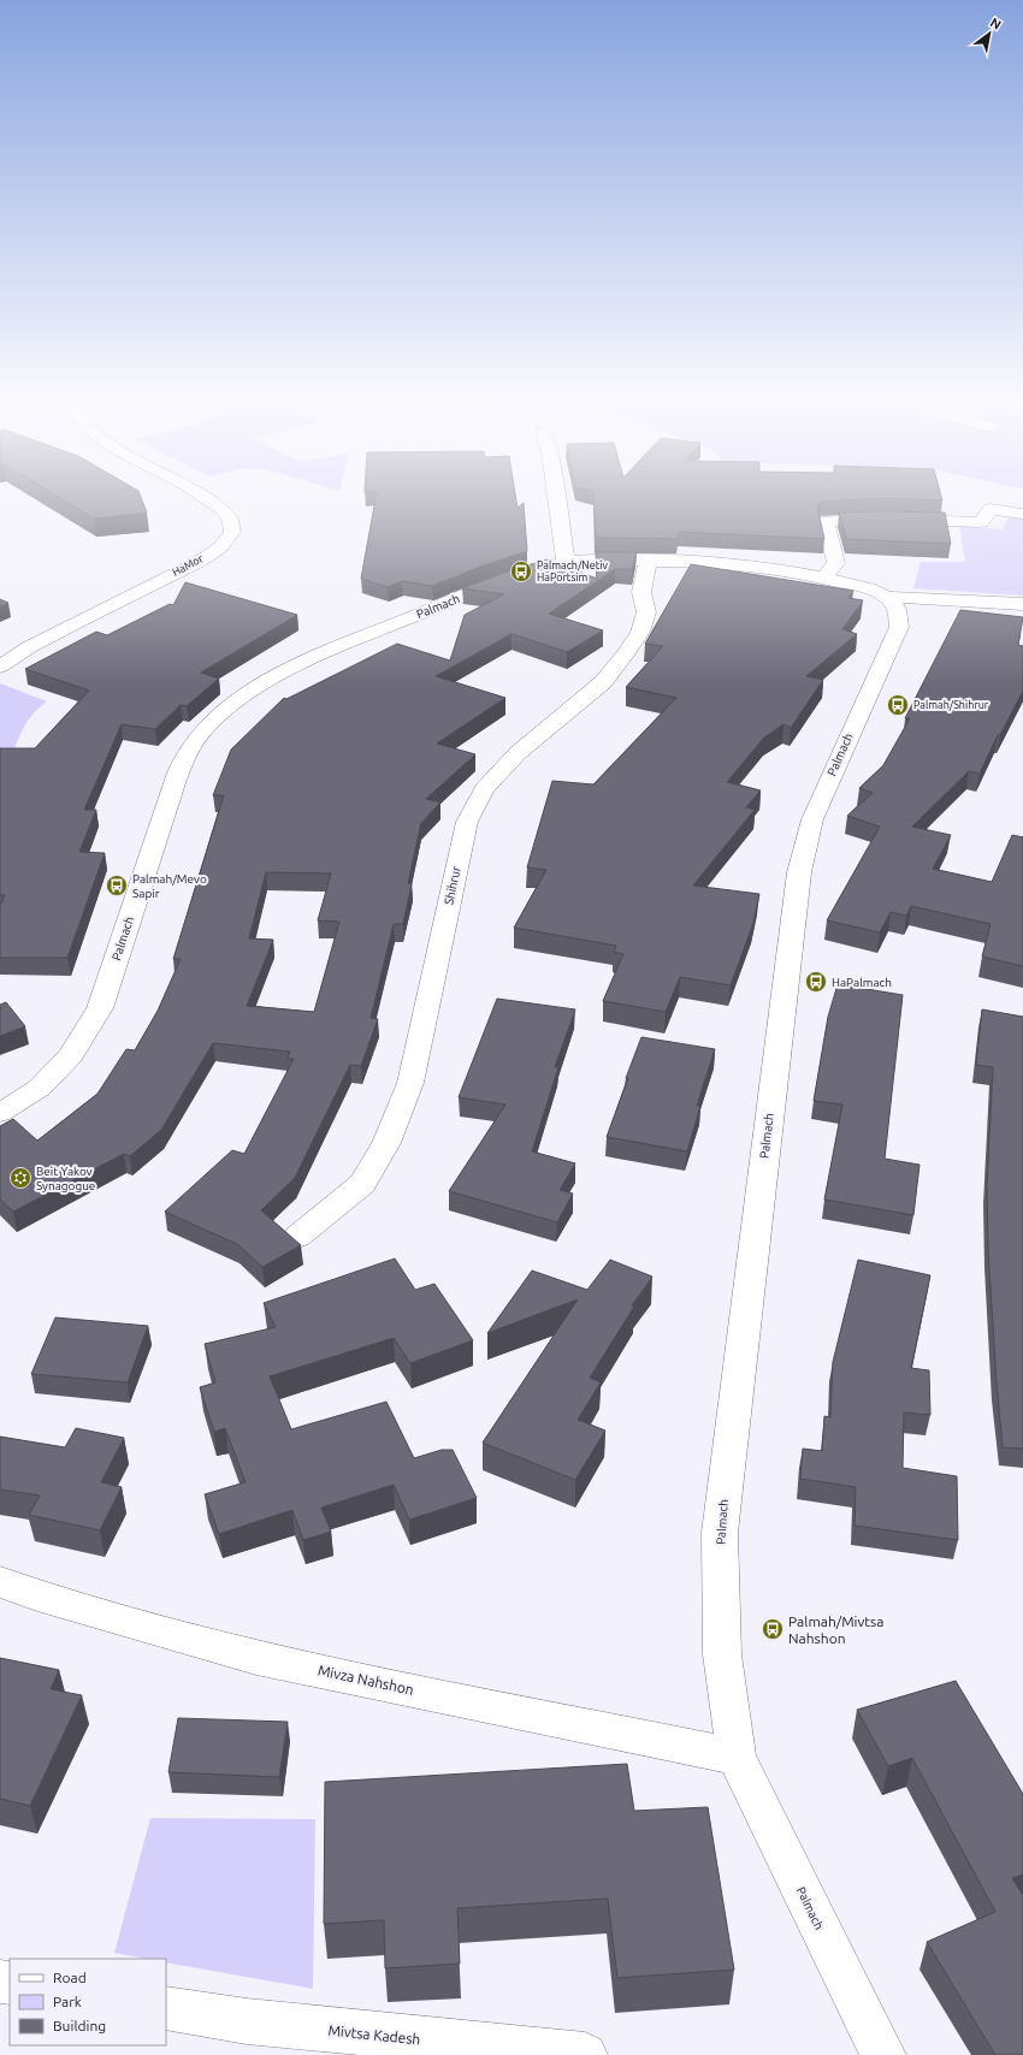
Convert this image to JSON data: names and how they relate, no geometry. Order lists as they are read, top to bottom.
{
  "streets": {
    "main road": [
      "HaMor",
      "Palmach",
      "Shihrur",
      "Mivza Nahshon",
      "Mivtsa Kadesh"
    ]
  },
  "crossings": [
    ["Palmach", "Shihrur"],
    ["Palmach", "Mivza Nahshon"]
  ],
  "places": {
    "bus stop": [
      "Palmach/Netiv HaPortsim",
      "Palmah/Shihrur",
      "Palmah/Mevo Sapir",
      "HaPalmach",
      "Palmah/Mivtsa Nahshon"
    ],
    "synagogue": ["Beit Yakov Synagogue"]
  },
  "legend": ["Road", "Park", "Building"],
  "north": "top right"
}
